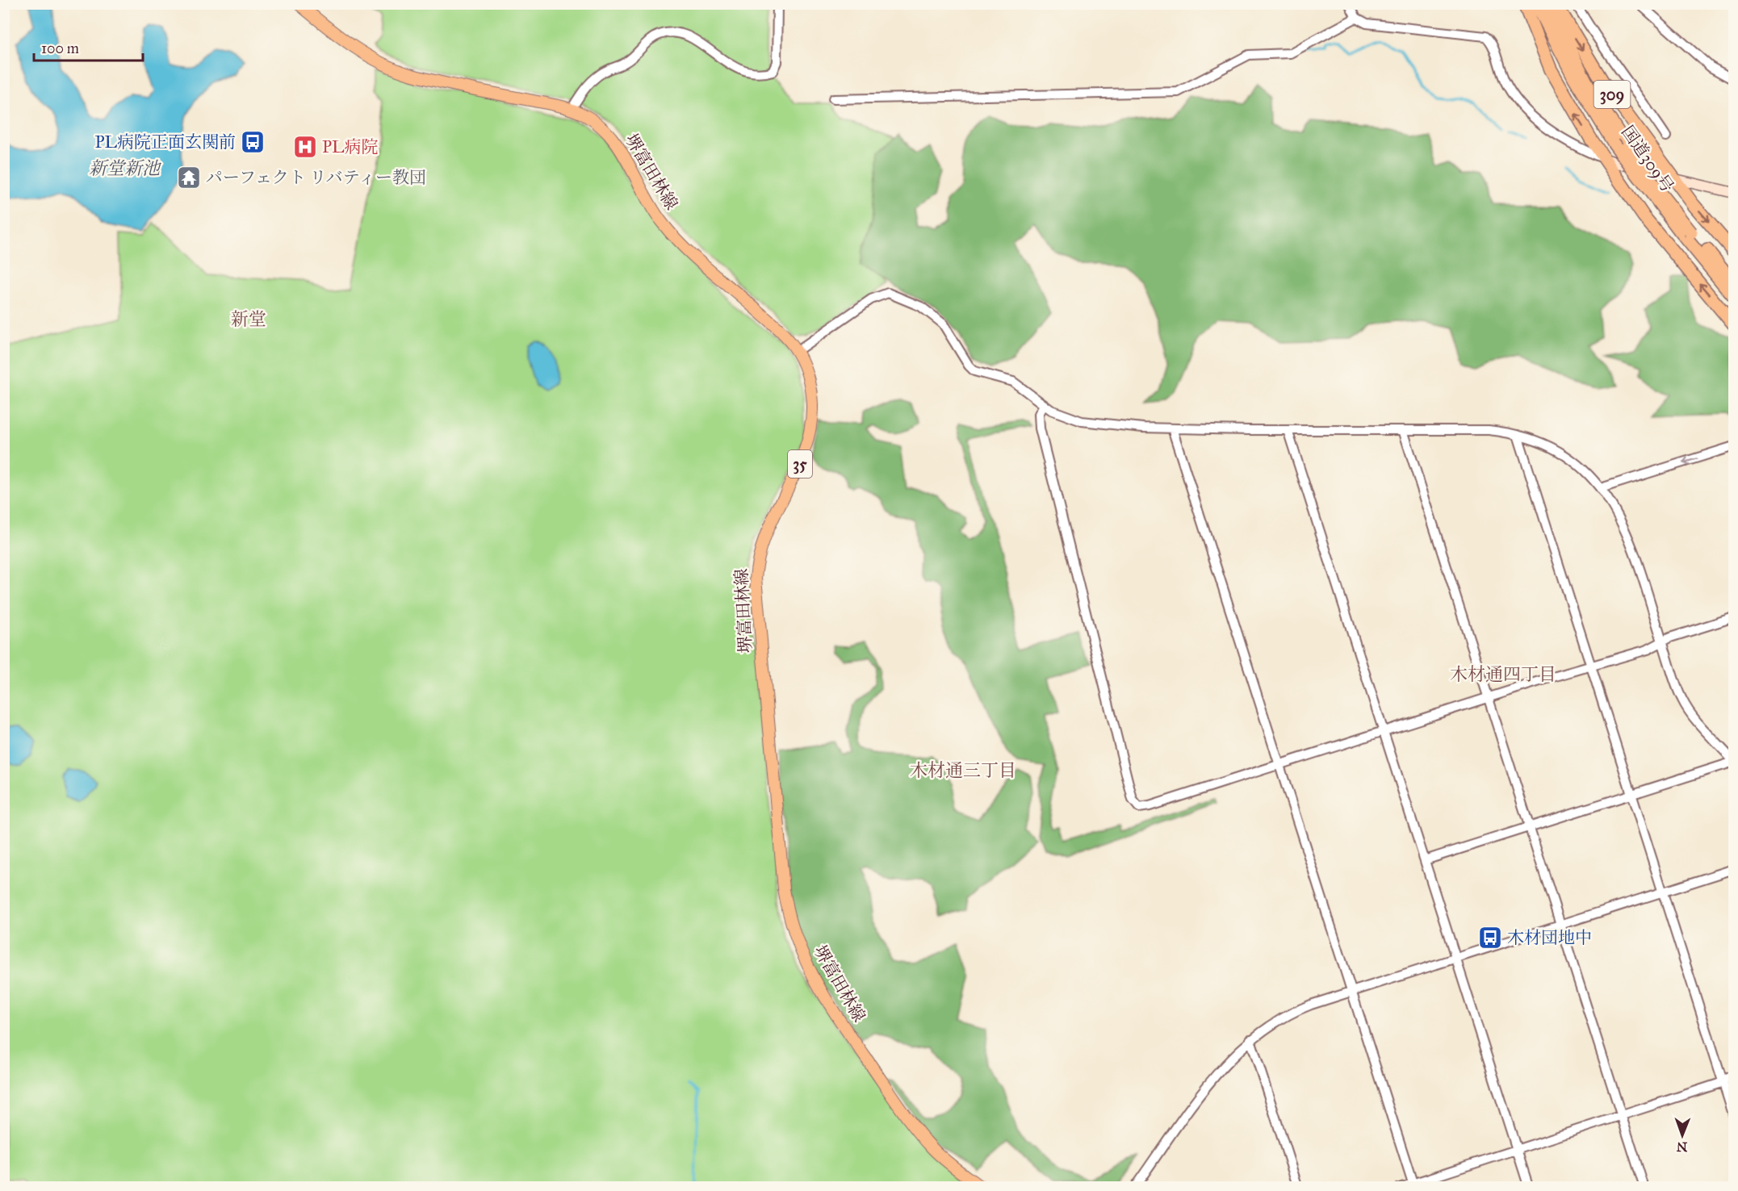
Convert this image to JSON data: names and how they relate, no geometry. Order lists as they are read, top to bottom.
{
  "streets": {
    "highway": ["309", "国道309号"],
    "main road": ["堺富田林線", "35"]
  },
  "districts": ["新堂", "木材通四丁目", "木材通三丁目"],
  "water": ["新堂新池"],
  "places": {
    "bus stop": ["PL病院正面玄関前", "木材団地中"],
    "hospital": ["PL病院"],
    "temple": ["パーフェクト リバティー教団"]
  },
  "scale_bar": "100 m",
  "north": "bottom"
}
